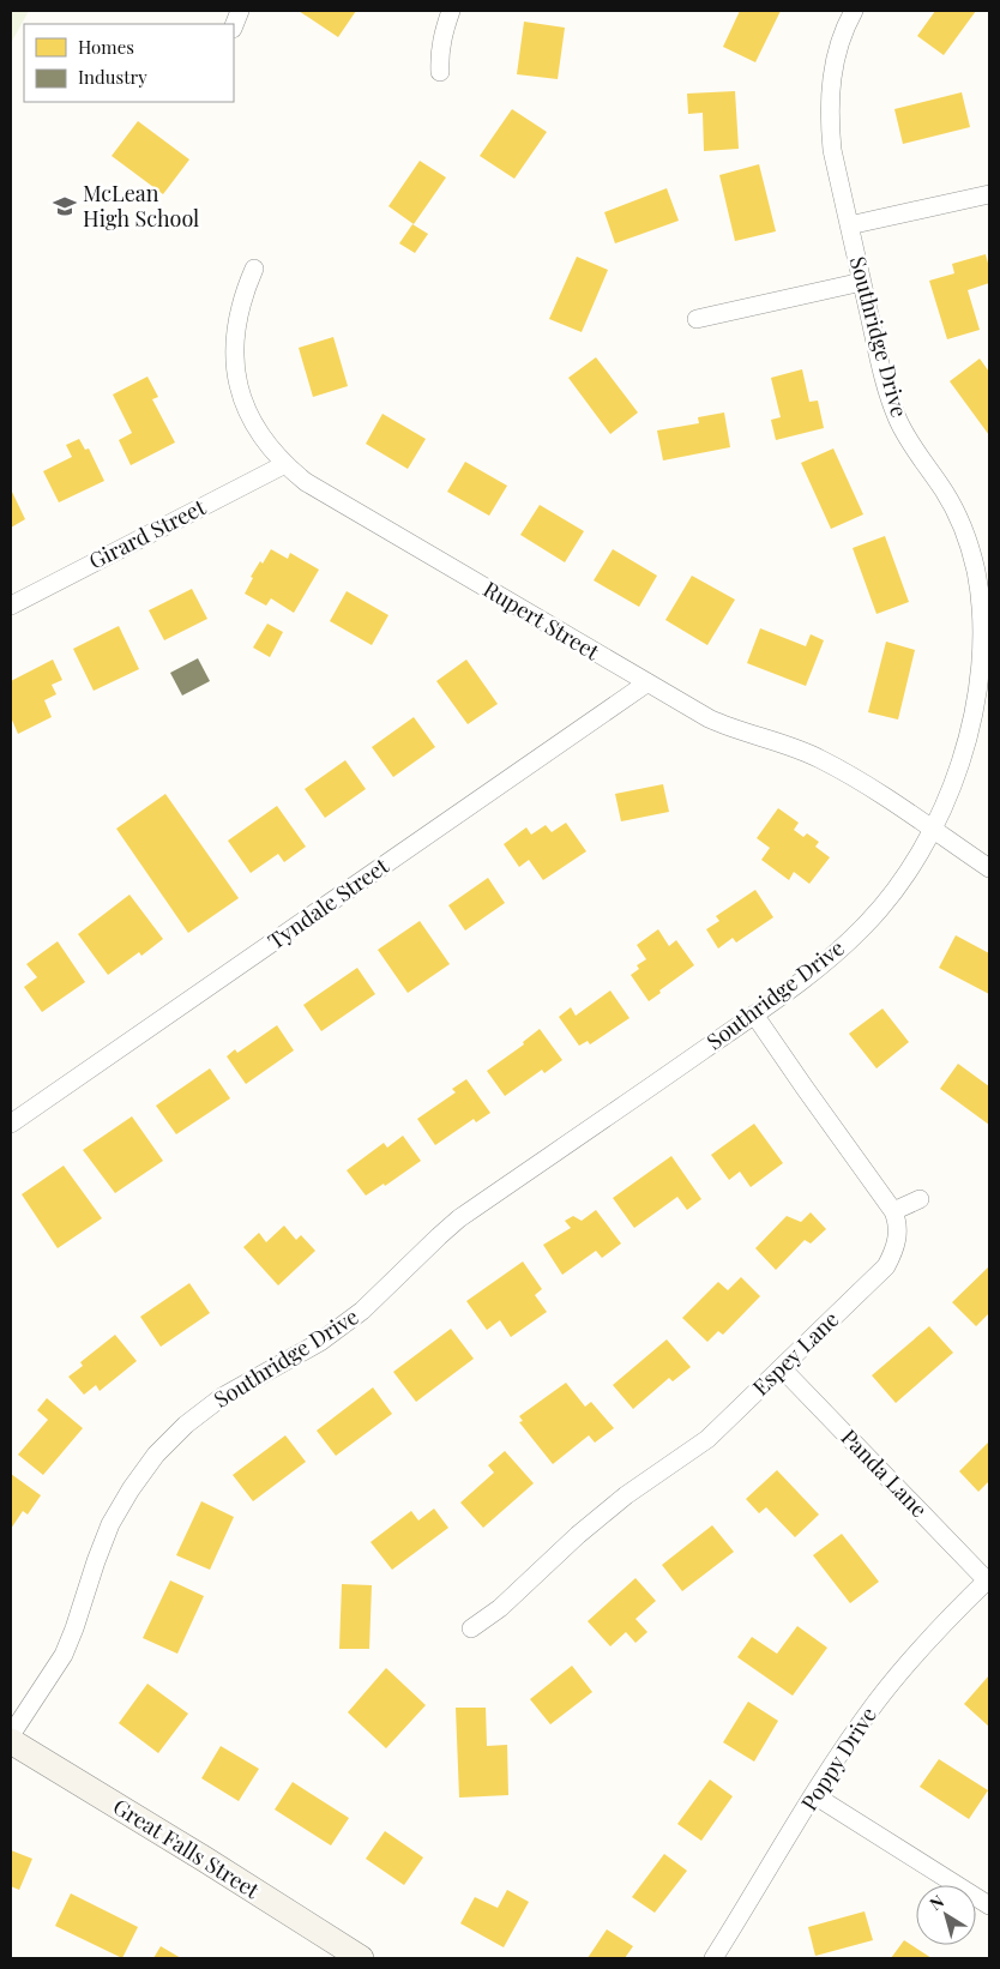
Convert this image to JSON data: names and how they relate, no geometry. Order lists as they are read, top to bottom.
{
  "streets": {
    "main road": ["Great Falls Street"],
    "street": [
      "Southridge Drive",
      "Girard Street",
      "Rupert Street",
      "Tyndale Street",
      "Espey Lane",
      "Panda Lane",
      "Poppy Drive"
    ]
  },
  "crossings": [
    ["Southridge Drive", "Rupert Street"],
    ["Southridge Drive", "Espey Lane"],
    ["Girard Street", "Rupert Street"],
    ["Rupert Street", "Tyndale Street"],
    ["Espey Lane", "Panda Lane"],
    ["Panda Lane", "Poppy Drive"]
  ],
  "places": {
    "school or university": ["McLean High School"]
  },
  "legend": ["Homes", "Industry"],
  "north": "top left"
}
